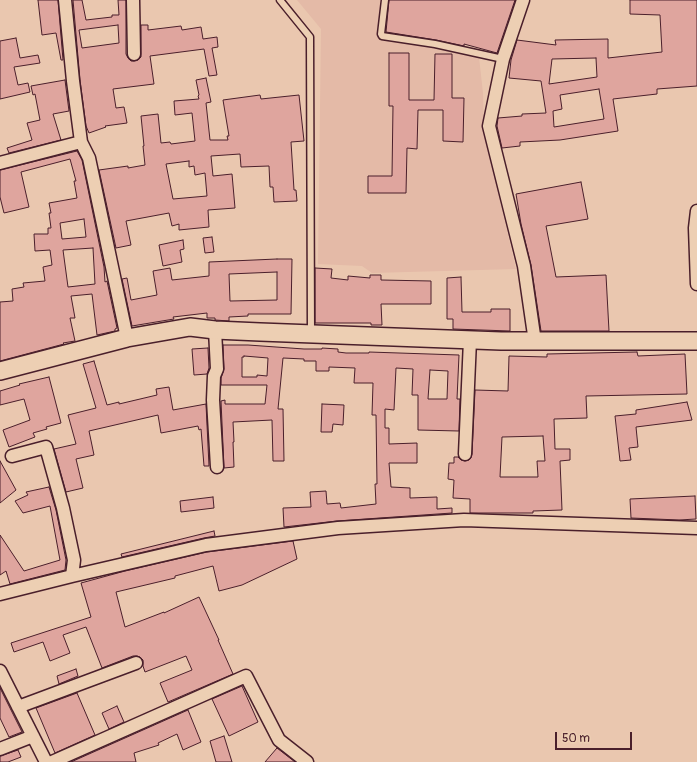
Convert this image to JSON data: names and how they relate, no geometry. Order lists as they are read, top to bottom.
{
  "scale_bar": "50 m"
}
